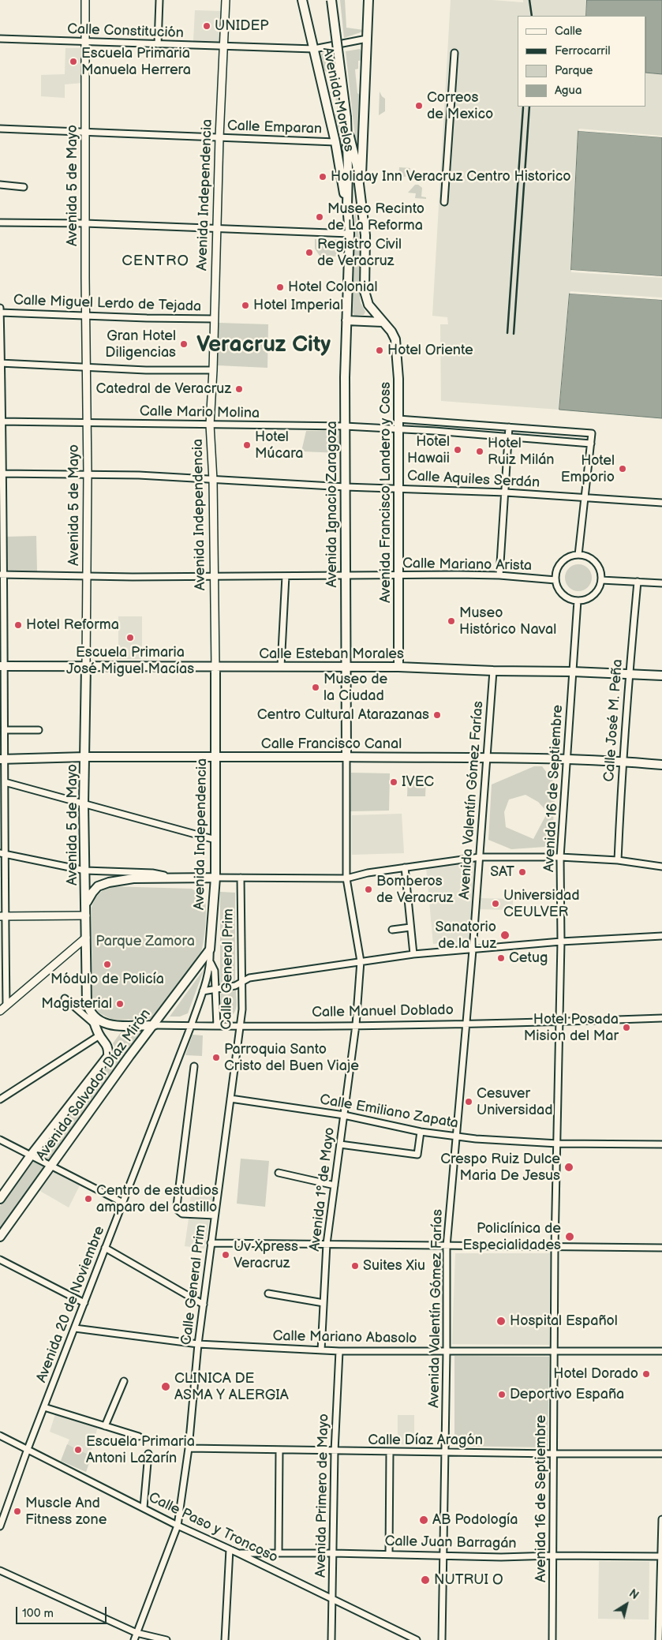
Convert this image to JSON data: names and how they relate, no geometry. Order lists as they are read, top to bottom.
{
  "streets": {
    "main road": [
      "Avenida Morelos",
      "Avenida 5 de Mayo",
      "Avenida Independencia",
      "Avenida Francisco Landero y Coss",
      "Avenida Ignacio Zaragoza",
      "Calle Esteban Morales",
      "Calle Francisco Canal",
      "Calle Manuel Doblado",
      "Avenida Salvador Díaz Mirón"
    ],
    "street": [
      "Calle Constitución",
      "Calle Emparan",
      "Calle Miguel Lerdo de Tejada",
      "Calle Mario Molina",
      "Calle Aquiles Serdán",
      "Calle Mariano Arista",
      "Calle José M. Peña",
      "Avenida 16 de Septiembre",
      "Avenida Valentín Gómez Farías",
      "Calle General Prim",
      "Calle Emiliano Zapata",
      "Avenida 1º de Mayo",
      "Avenida 20 de Noviembre",
      "Calle Mariano Abasolo",
      "Calle Díaz Aragón",
      "Avenida Primero de Mayo",
      "Calle Paso y Troncoso",
      "Calle Juan Barragán"
    ]
  },
  "crossings": [
    ["Calle Constitución", "Avenida Morelos"],
    ["Calle Constitución", "Avenida 5 de Mayo"],
    ["Calle Constitución", "Avenida Independencia"],
    ["Avenida Morelos", "Calle Emparan"],
    ["Avenida Morelos", "Avenida Ignacio Zaragoza"],
    ["Calle Emparan", "Avenida 5 de Mayo"],
    ["Calle Emparan", "Avenida Independencia"],
    ["Avenida 5 de Mayo", "Calle Miguel Lerdo de Tejada"],
    ["Avenida 5 de Mayo", "Calle Mario Molina"],
    ["Avenida 5 de Mayo", "Calle Aquiles Serdán"],
    ["Avenida 5 de Mayo", "Calle Mariano Arista"],
    ["Avenida 5 de Mayo", "Calle Esteban Morales"],
    ["Avenida 5 de Mayo", "Calle Francisco Canal"],
    ["Avenida 5 de Mayo", "Calle Manuel Doblado"],
    ["Avenida 5 de Mayo", "Avenida Salvador Díaz Mirón"],
    ["Avenida Independencia", "Calle Miguel Lerdo de Tejada"],
    ["Avenida Independencia", "Calle Mario Molina"],
    ["Avenida Independencia", "Calle Aquiles Serdán"],
    ["Avenida Independencia", "Calle Mariano Arista"],
    ["Avenida Independencia", "Calle Esteban Morales"],
    ["Avenida Independencia", "Calle Francisco Canal"],
    ["Avenida Independencia", "Calle Manuel Doblado"],
    ["Avenida Independencia", "Avenida Salvador Díaz Mirón"],
    ["Avenida Independencia", "Avenida 20 de Noviembre"],
    ["Calle Mario Molina", "Avenida Francisco Landero y Coss"],
    ["Calle Mario Molina", "Avenida Ignacio Zaragoza"],
    ["Calle Aquiles Serdán", "Avenida Francisco Landero y Coss"],
    ["Calle Aquiles Serdán", "Avenida Ignacio Zaragoza"],
    ["Avenida Francisco Landero y Coss", "Calle Mariano Arista"],
    ["Avenida Francisco Landero y Coss", "Calle Esteban Morales"],
    ["Avenida Ignacio Zaragoza", "Calle Mariano Arista"],
    ["Avenida Ignacio Zaragoza", "Calle Esteban Morales"],
    ["Avenida Ignacio Zaragoza", "Calle Francisco Canal"],
    ["Avenida Ignacio Zaragoza", "Avenida 1º de Mayo"],
    ["Calle Mariano Arista", "Avenida 16 de Septiembre"],
    ["Calle Esteban Morales", "Calle José M. Peña"],
    ["Calle Esteban Morales", "Avenida 16 de Septiembre"],
    ["Calle Esteban Morales", "Avenida Valentín Gómez Farías"],
    ["Calle José M. Peña", "Calle Francisco Canal"],
    ["Calle Francisco Canal", "Avenida 16 de Septiembre"],
    ["Calle Francisco Canal", "Avenida Valentín Gómez Farías"],
    ["Avenida 16 de Septiembre", "Calle Manuel Doblado"],
    ["Avenida 16 de Septiembre", "Calle Emiliano Zapata"],
    ["Avenida 16 de Septiembre", "Calle Mariano Abasolo"],
    ["Avenida 16 de Septiembre", "Calle Díaz Aragón"],
    ["Avenida 16 de Septiembre", "Calle Juan Barragán"],
    ["Avenida Valentín Gómez Farías", "Calle Manuel Doblado"],
    ["Avenida Valentín Gómez Farías", "Calle Emiliano Zapata"],
    ["Avenida Valentín Gómez Farías", "Calle Mariano Abasolo"],
    ["Avenida Valentín Gómez Farías", "Calle Díaz Aragón"],
    ["Avenida Valentín Gómez Farías", "Calle Juan Barragán"],
    ["Calle General Prim", "Calle Manuel Doblado"],
    ["Calle General Prim", "Calle Emiliano Zapata"],
    ["Calle General Prim", "Calle Mariano Abasolo"],
    ["Calle General Prim", "Calle Díaz Aragón"],
    ["Calle General Prim", "Calle Paso y Troncoso"],
    ["Calle Manuel Doblado", "Avenida Salvador Díaz Mirón"],
    ["Calle Manuel Doblado", "Avenida 1º de Mayo"],
    ["Calle Manuel Doblado", "Avenida 20 de Noviembre"],
    ["Calle Emiliano Zapata", "Avenida 1º de Mayo"],
    ["Avenida 1º de Mayo", "Calle Mariano Abasolo"],
    ["Avenida 20 de Noviembre", "Calle Mariano Abasolo"],
    ["Avenida 20 de Noviembre", "Calle Paso y Troncoso"],
    ["Calle Mariano Abasolo", "Avenida Primero de Mayo"],
    ["Calle Díaz Aragón", "Avenida Primero de Mayo"],
    ["Avenida Primero de Mayo", "Calle Paso y Troncoso"],
    ["Avenida Primero de Mayo", "Calle Juan Barragán"],
    ["Calle Paso y Troncoso", "Calle Juan Barragán"]
  ],
  "districts": ["CENTRO", "Veracruz City"],
  "parks": ["Parque Zamora"],
  "places": [
    "UNIDEP",
    "Escuela Primaria Manuela Herrera",
    "Correos de Mexico",
    "Holiday Inn Veracruz Centro Historico",
    "Museo Recinto de La Reforma",
    "Registro Civil de Veracruz",
    "Hotel Colonial",
    "Hotel Imperial",
    "Gran Hotel Diligencias",
    "Hotel Oriente",
    "Catedral de Veracruz",
    "Hotel Múcara",
    "Hotel Hawaii",
    "Hotel Ruiz Milán",
    "Hotel Emporio",
    "Museo Histórico Naval",
    "Hotel Reforma",
    "Escuela Primaria José Miguel Macías",
    "Museo de la Ciudad",
    "Centro Cultural Atarazanas",
    "IVEC",
    "SAT",
    "Bomberos de Veracruz",
    "Universidad CEULVER",
    "Sanatorio de la Luz",
    "Cetug",
    "Módulo de Policía",
    "Magisterial",
    "Hotel Posada Mision del Mar",
    "Parroquia Santo Cristo del Buen Viaje",
    "Cesuver Universidad",
    "Crespo Ruiz Dulce Maria De Jesus",
    "Centro de estudios amparo del castillo",
    "Policlínica de Especialidades",
    "Uv Xpress Veracruz",
    "Suites Xiu",
    "Hospital Español",
    "Hotel Dorado",
    "CLINICA DE ASMA Y ALERGIA",
    "Deportivo España",
    "Escuela Primaria Antoni Lazarín",
    "Muscle And Fitness zone",
    "AB Podología",
    "NUTRUI O"
  ],
  "legend": [
    "Calle",
    "Ferrocarril",
    "Parque",
    "Agua"
  ],
  "scale_bar": "100 m",
  "north": "top right"
}
